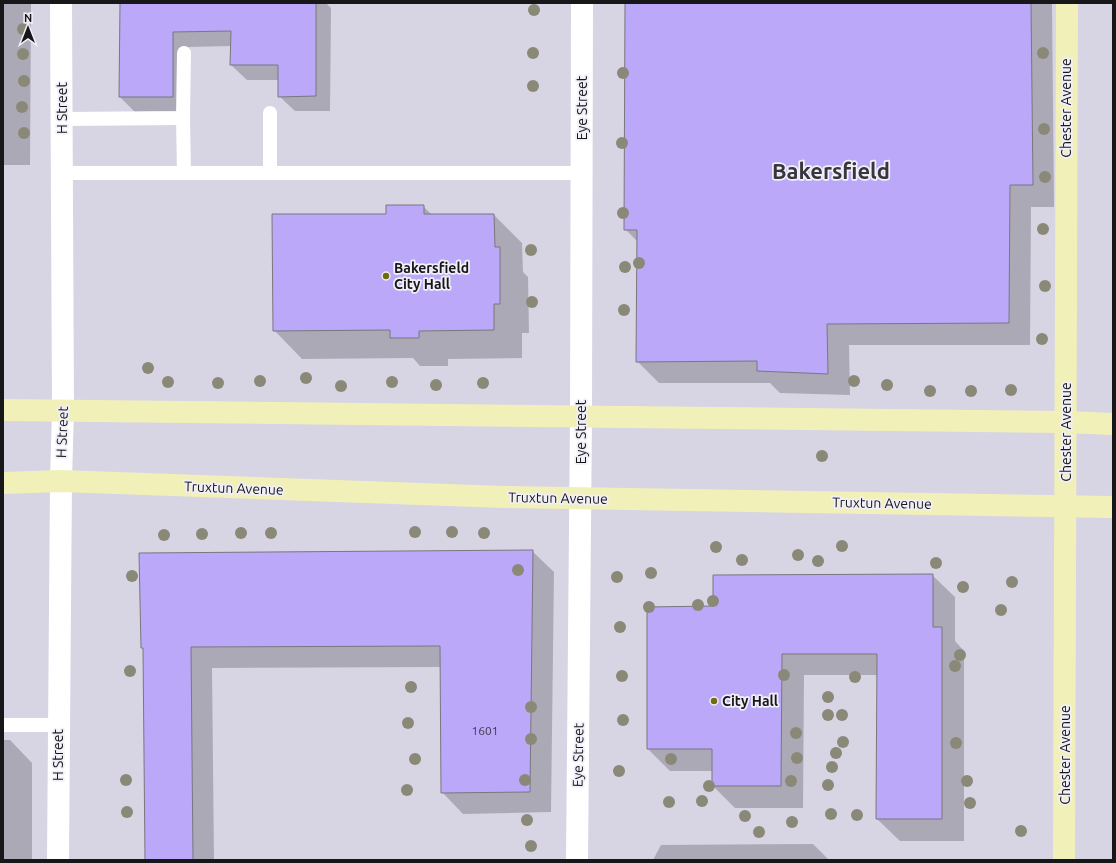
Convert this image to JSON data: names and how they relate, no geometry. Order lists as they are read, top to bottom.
{
  "streets": {
    "main road": ["Chester Avenue", "Truxtun Avenue"],
    "street": ["H Street", "Eye Street"]
  },
  "crossings": [
    ["H Street", "Truxtun Avenue"],
    ["Eye Street", "Truxtun Avenue"],
    ["Chester Avenue", "Truxtun Avenue"]
  ],
  "districts": ["Bakersfield"],
  "places": ["Bakersfield City Hall", "City Hall"],
  "house_numbers": ["1601"],
  "north": "top"
}
